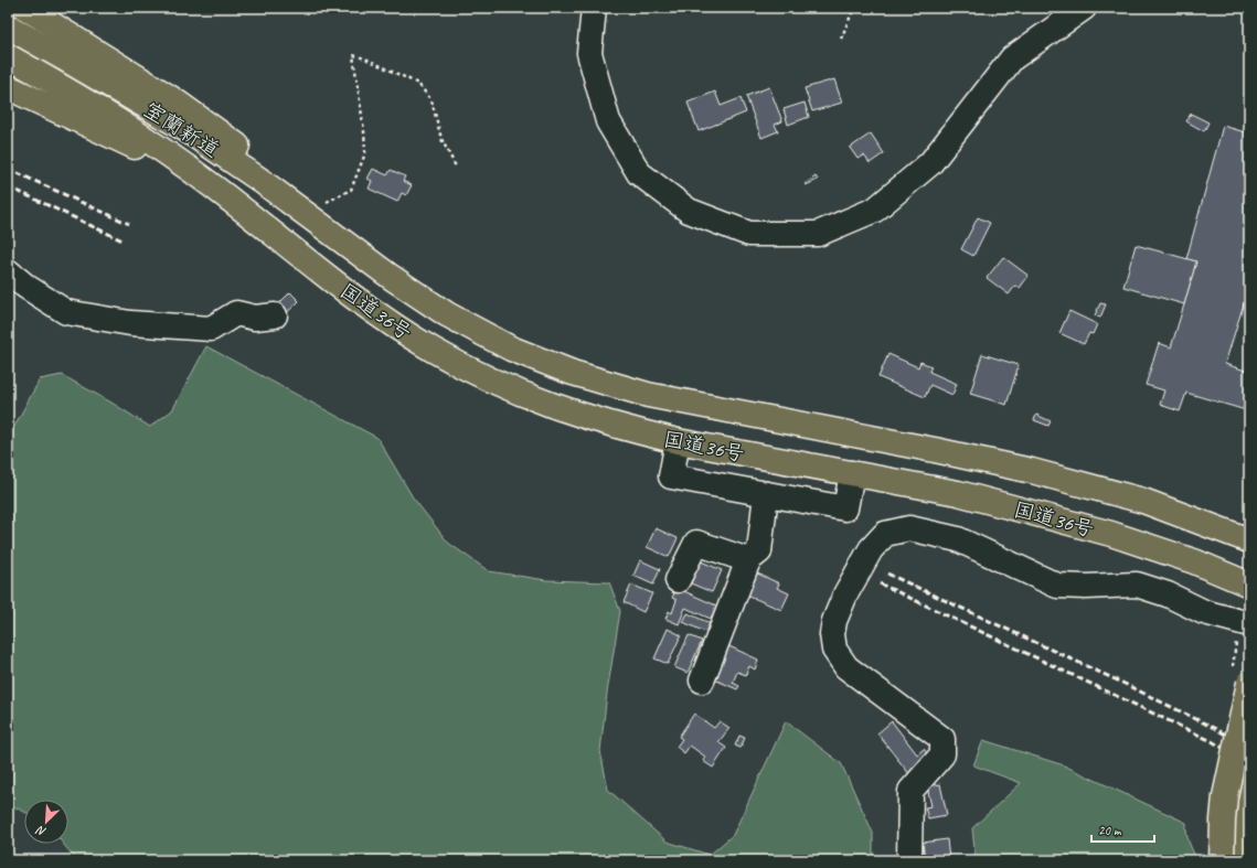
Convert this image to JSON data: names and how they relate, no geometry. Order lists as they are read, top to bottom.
{
  "streets": {
    "highway": ["室蘭新道", "国道36号"]
  },
  "crossings": [
    ["室蘭新道", "国道36号"]
  ],
  "scale_bar": "20 m",
  "north": "bottom left"
}
